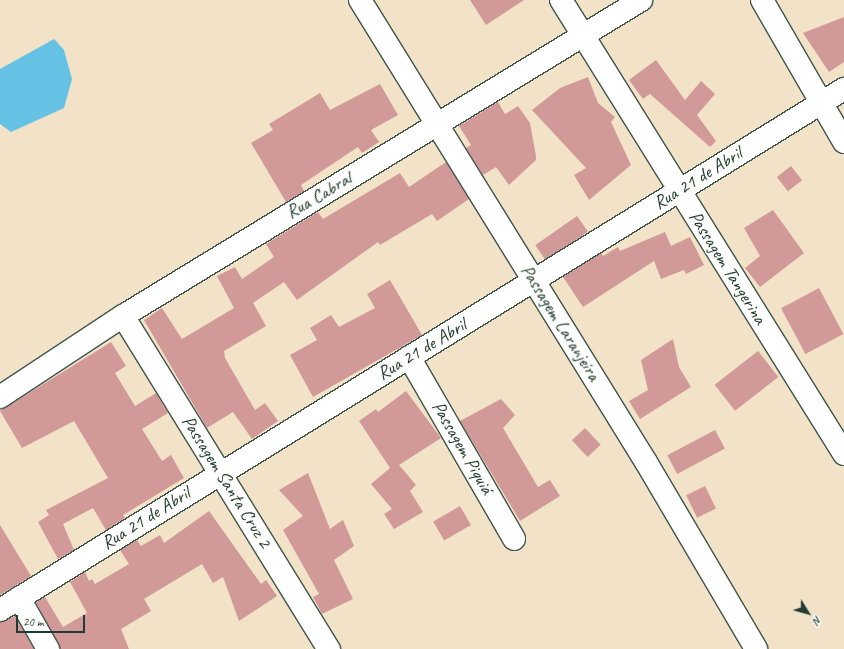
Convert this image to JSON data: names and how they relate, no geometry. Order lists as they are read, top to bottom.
{
  "streets": {
    "street": [
      "Rua 21 de Abril",
      "Rua Cabral",
      "Passagem Tangerina",
      "Passagem Laranjeira",
      "Passagem Piquiá",
      "Passagem Santa Cruz 2"
    ]
  },
  "crossings": [
    ["Rua 21 de Abril", "Passagem Tangerina"],
    ["Rua 21 de Abril", "Passagem Laranjeira"],
    ["Rua 21 de Abril", "Passagem Piquiá"],
    ["Rua 21 de Abril", "Passagem Santa Cruz 2"],
    ["Rua Cabral", "Passagem Tangerina"],
    ["Rua Cabral", "Passagem Laranjeira"],
    ["Rua Cabral", "Passagem Santa Cruz 2"]
  ],
  "scale_bar": "20 m",
  "north": "bottom right"
}
